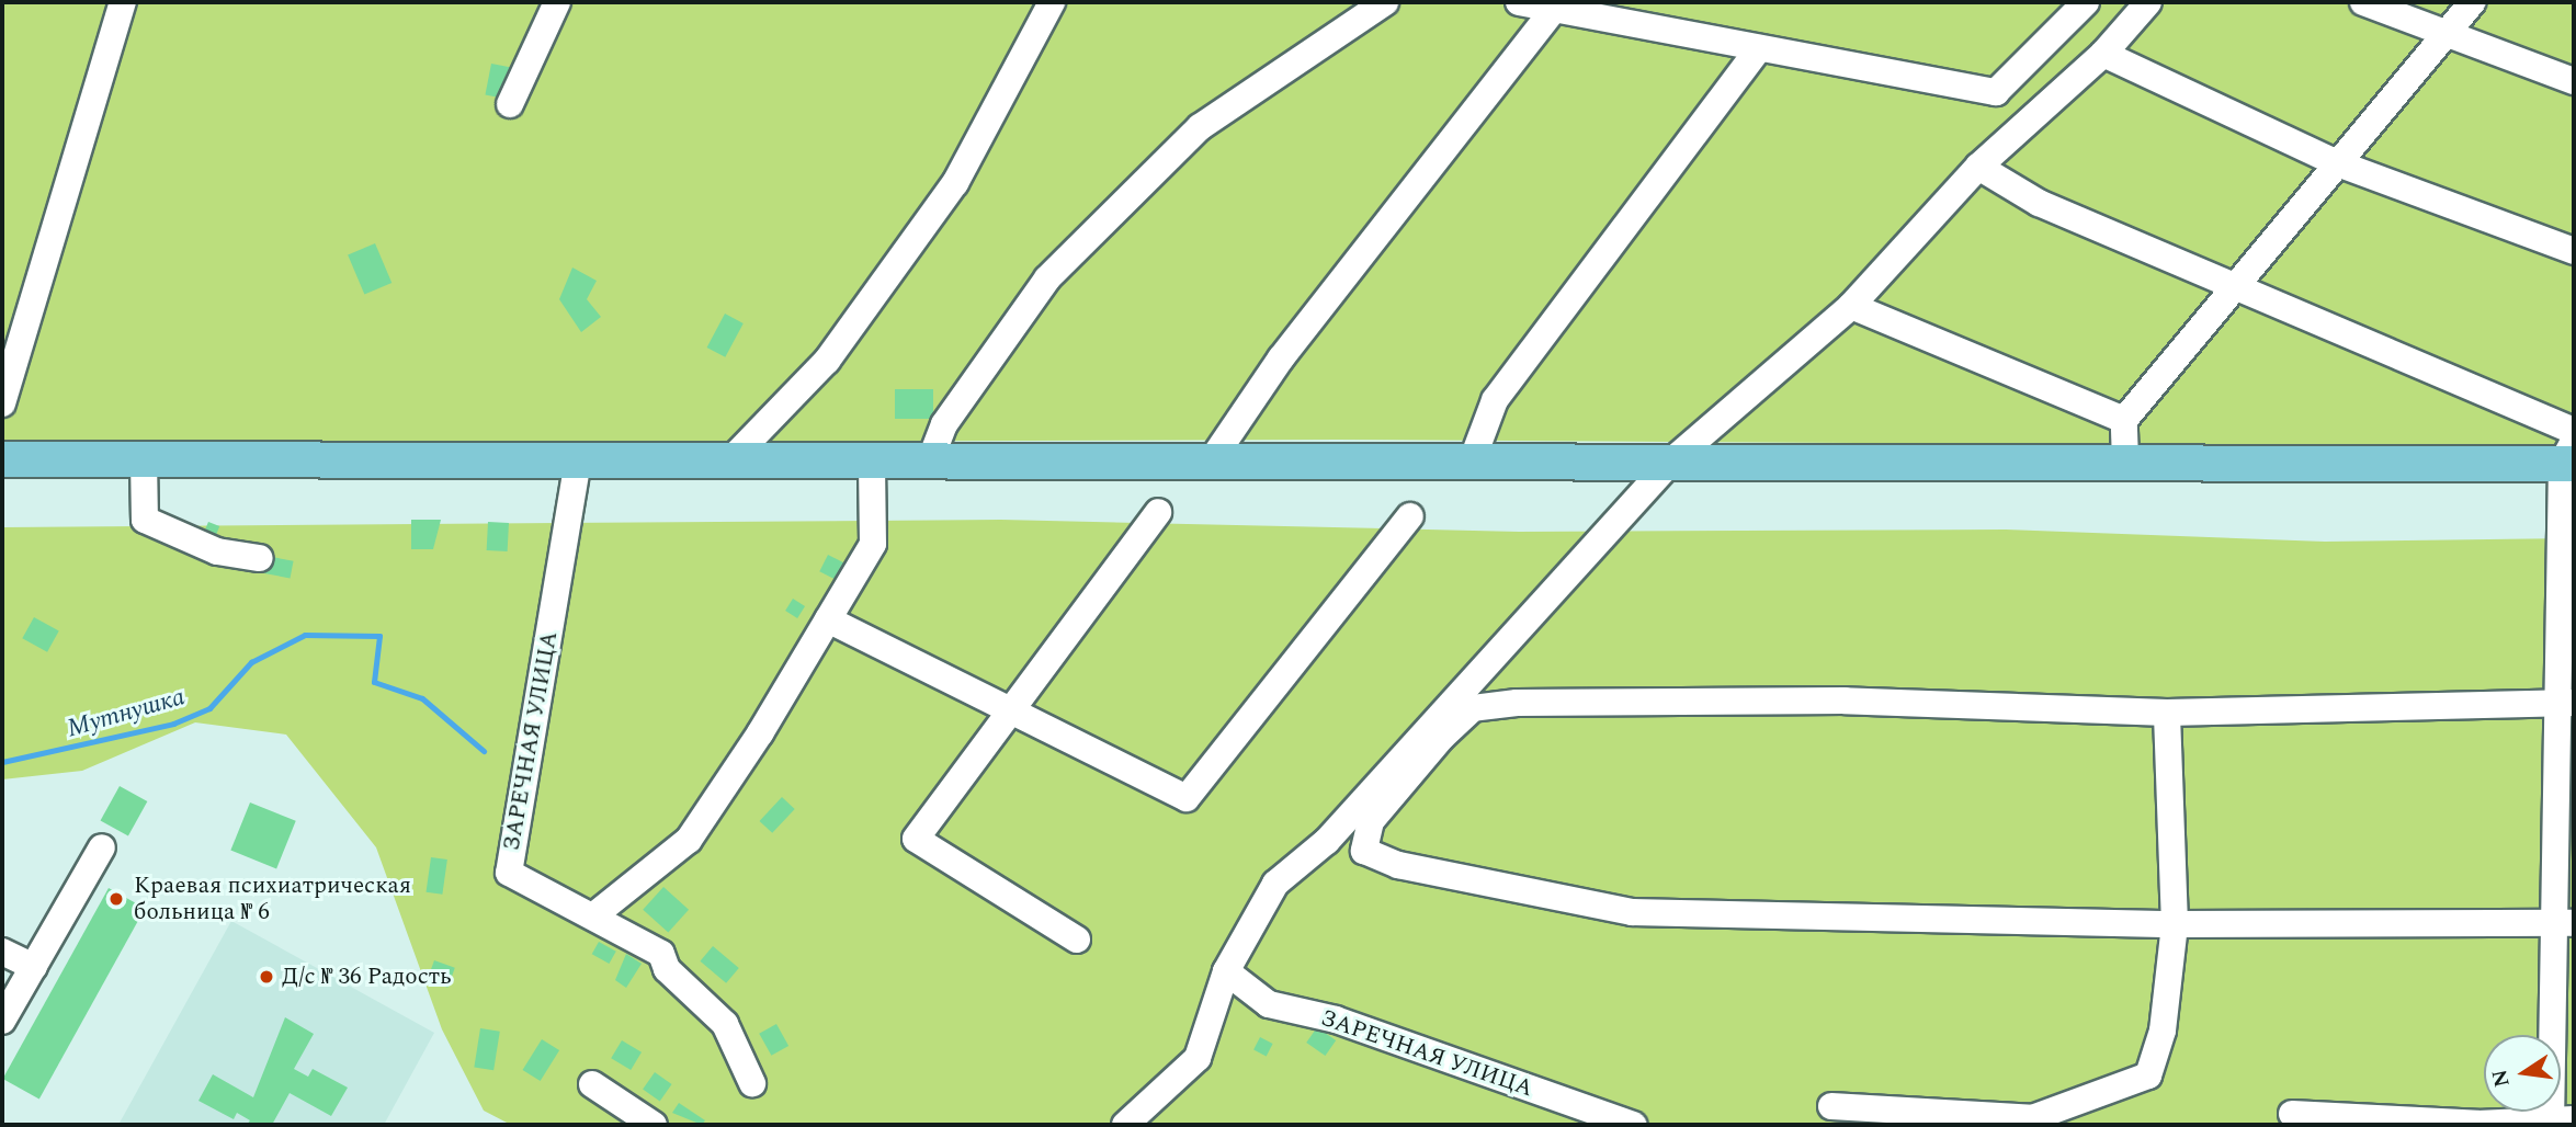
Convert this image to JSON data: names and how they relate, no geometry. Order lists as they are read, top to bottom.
{
  "streets": {
    "street": ["ЗАРЕЧНАЯ УЛИЦА"]
  },
  "water": ["Мутнушка"],
  "places": ["Краевая психиатрическая больница № 6", "Д/с № 36 Радость"],
  "north": "left"
}
